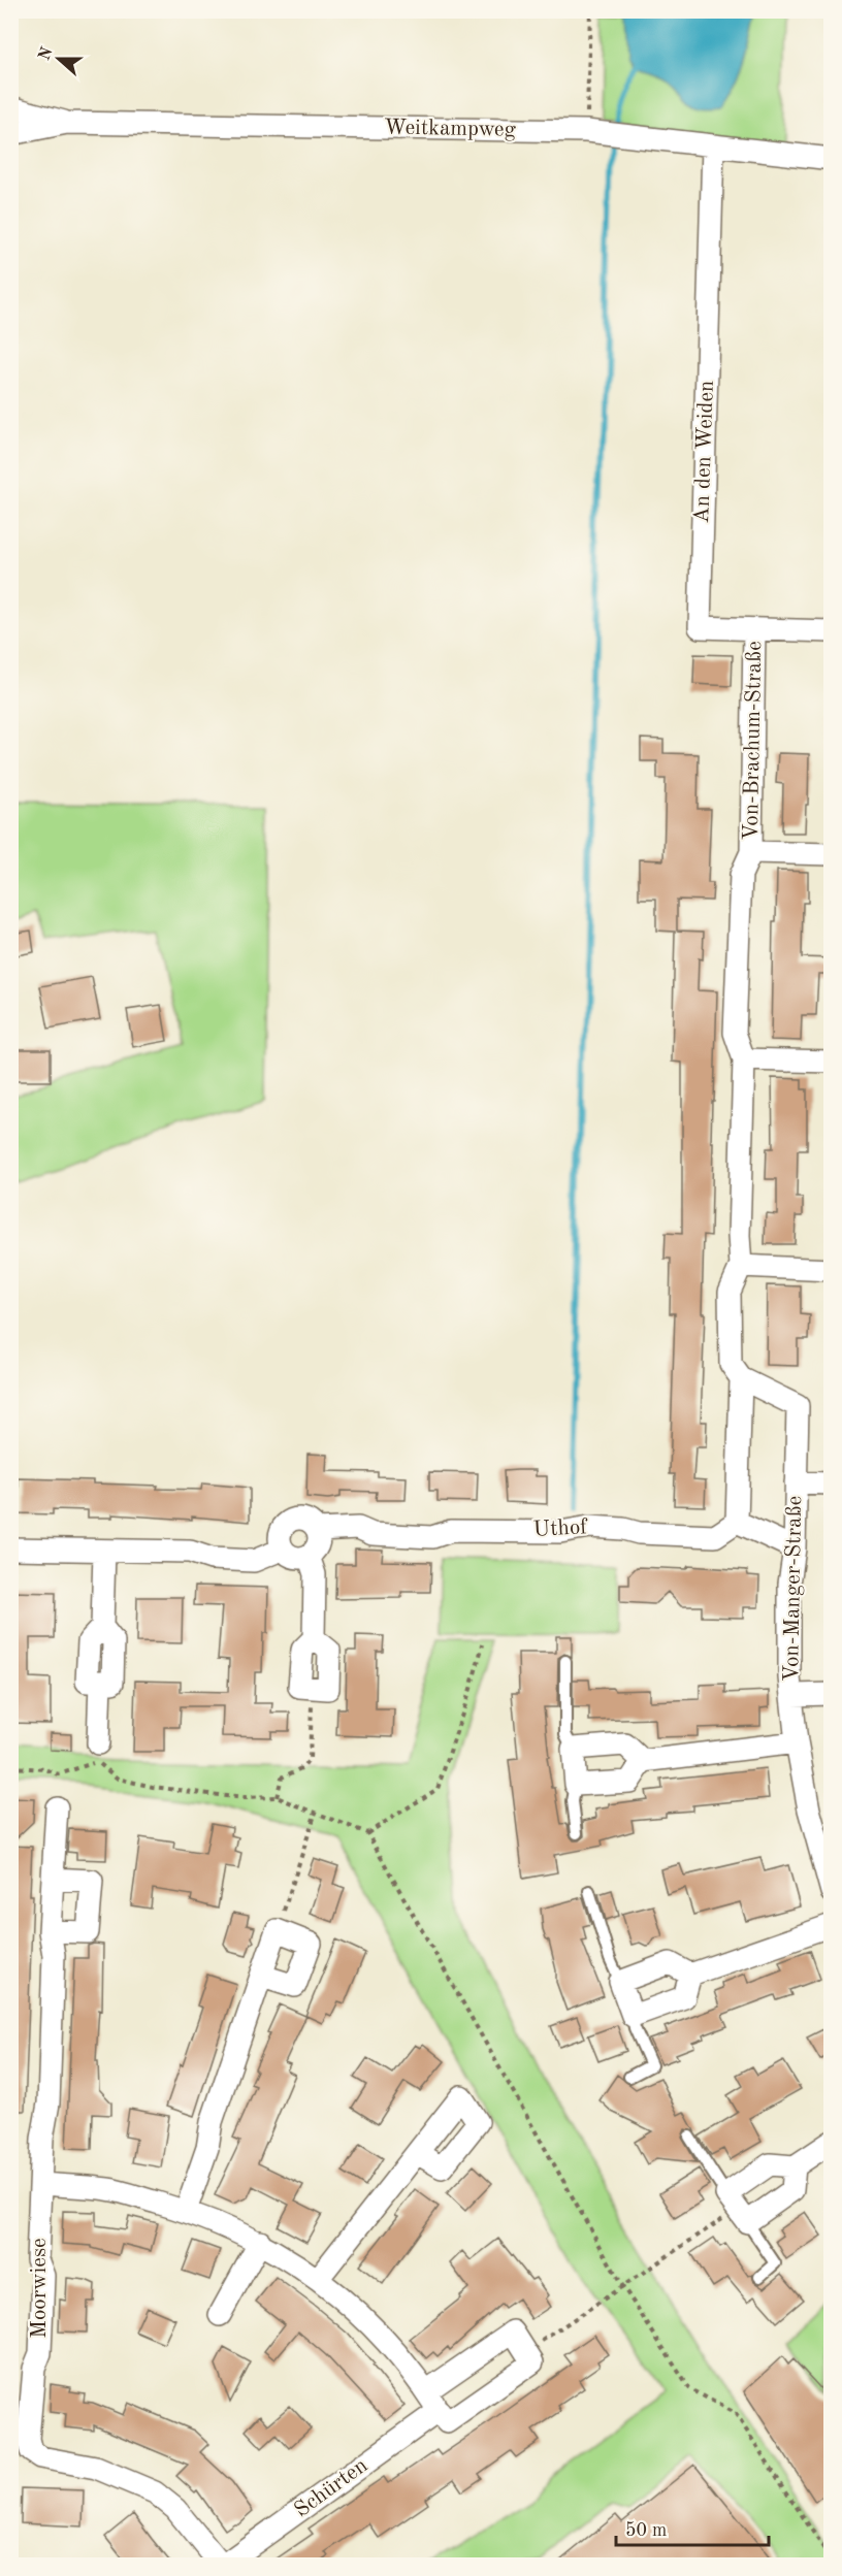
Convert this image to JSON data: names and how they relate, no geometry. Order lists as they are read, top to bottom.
{
  "streets": {
    "street": [
      "Weitkampweg",
      "An den Weiden",
      "Von-Brachum-Straße",
      "Uthof",
      "Von-Manger-Straße",
      "Moorwiese",
      "Schürten"
    ]
  },
  "crossings": [
    ["Weitkampweg", "An den Weiden"],
    ["An den Weiden", "Von-Brachum-Straße"],
    ["Von-Brachum-Straße", "Uthof"],
    ["Von-Brachum-Straße", "Von-Manger-Straße"],
    ["Moorwiese", "Schürten"]
  ],
  "scale_bar": "50 m",
  "north": "left"
}
